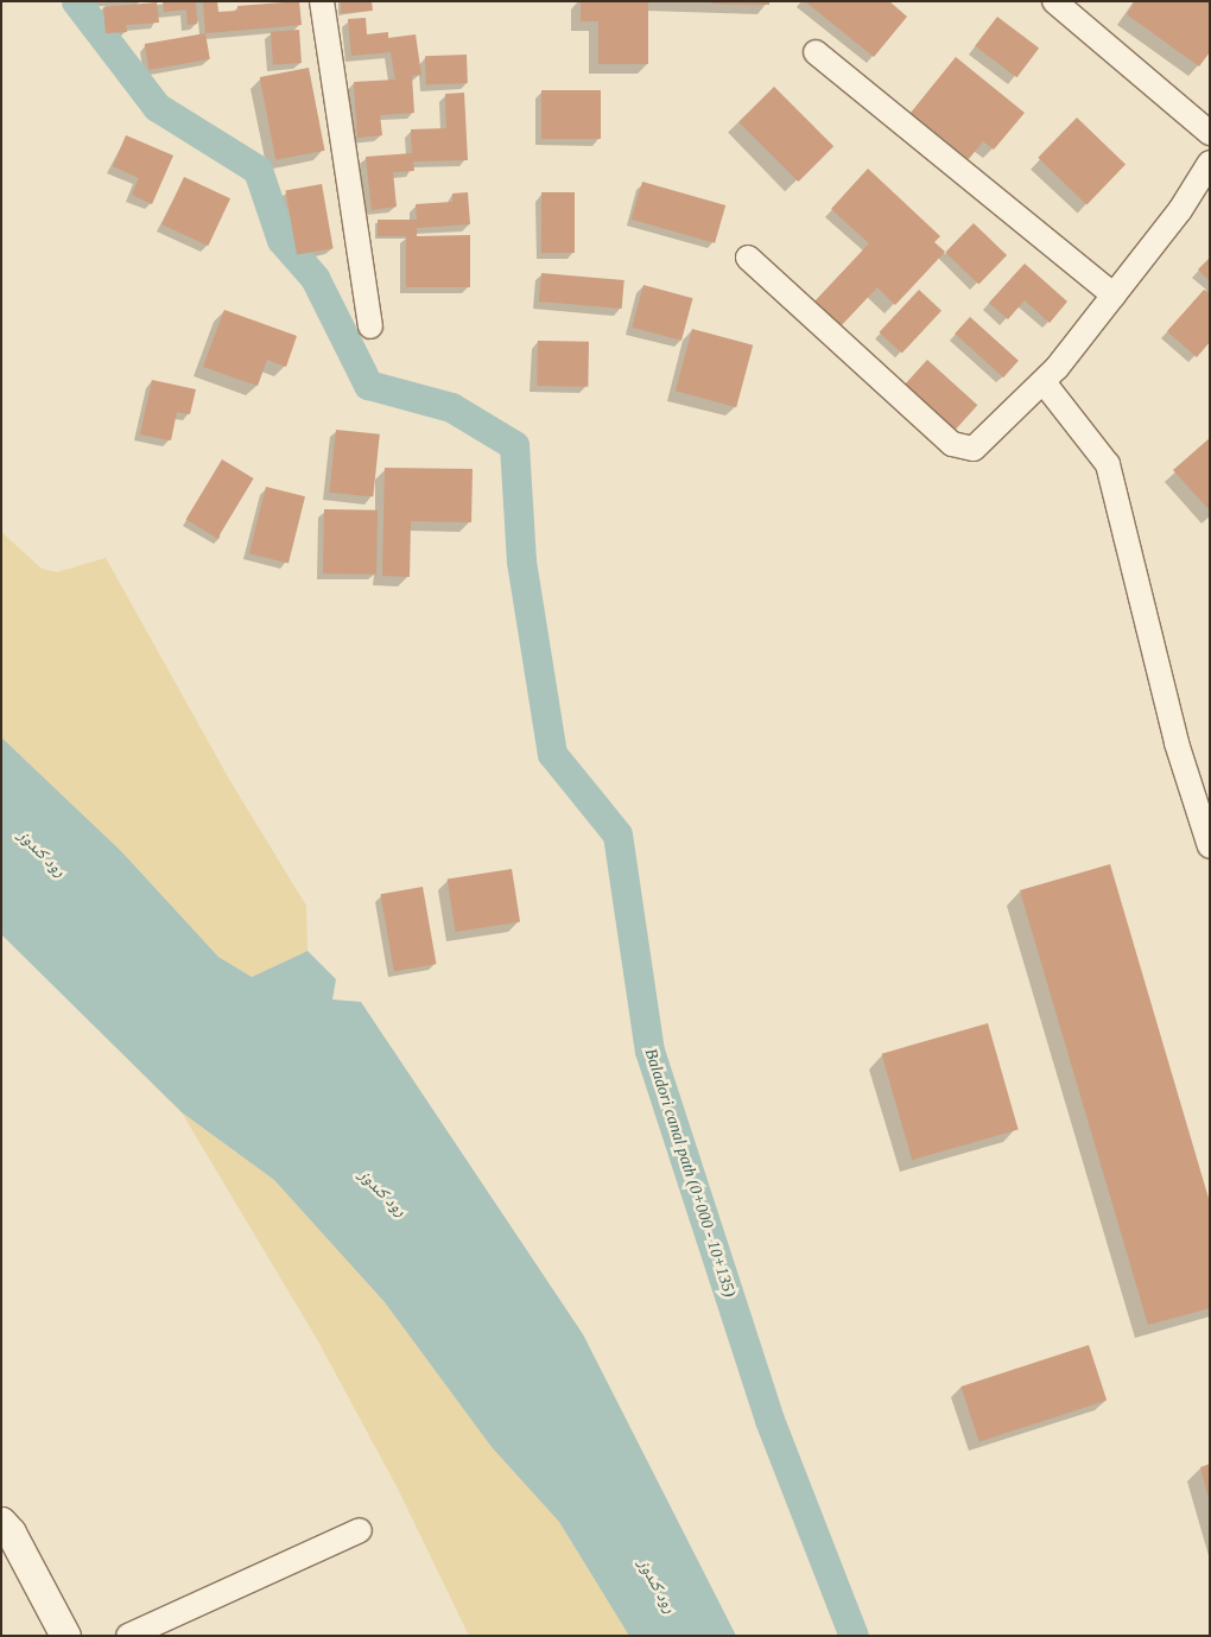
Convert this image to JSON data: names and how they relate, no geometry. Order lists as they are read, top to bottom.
{
  "water": ["رود کندوز", "Baladori canal path (0+000 - 10+135)"]
}
